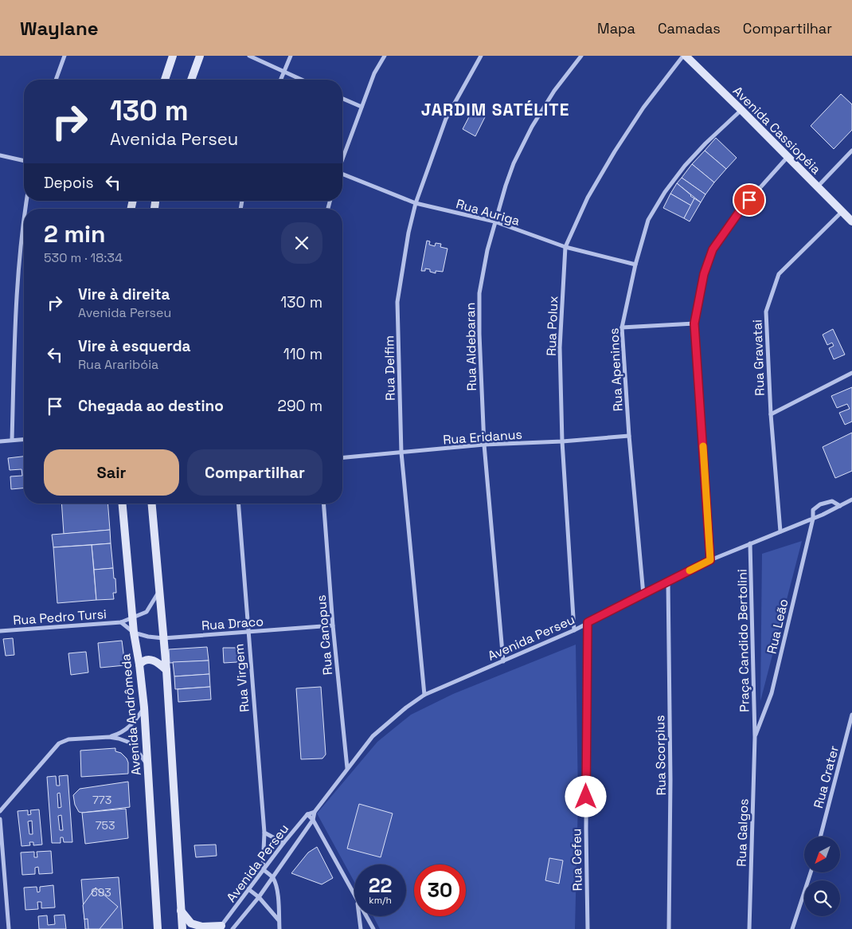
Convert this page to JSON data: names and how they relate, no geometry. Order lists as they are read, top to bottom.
{
  "streets": {
    "main road": ["Avenida Cassiopéia", "Avenida Andrômeda"],
    "street": [
      "Rua Auriga",
      "Rua Polux",
      "Rua Aldebaran",
      "Rua Gravatai",
      "Rua Delfim",
      "Rua Apeninos",
      "Rua Eridanus",
      "Rua Pedro Tursi",
      "Rua Draco",
      "Rua Leão",
      "Rua Canopus",
      "Avenida Perseu",
      "Praça Candido Bertolini",
      "Rua Virgem",
      "Rua Scorpius",
      "Rua Crater",
      "Rua Galgos",
      "Rua Cefeu"
    ]
  },
  "crossings": [
    ["Avenida Cassiopéia", "Rua Polux"],
    ["Avenida Cassiopéia", "Rua Gravatai"],
    ["Avenida Cassiopéia", "Rua Apeninos"],
    ["Rua Auriga", "Rua Polux"],
    ["Rua Auriga", "Rua Aldebaran"],
    ["Rua Auriga", "Rua Delfim"],
    ["Rua Auriga", "Rua Apeninos"],
    ["Rua Polux", "Rua Eridanus"],
    ["Rua Polux", "Avenida Perseu"],
    ["Rua Aldebaran", "Rua Eridanus"],
    ["Rua Aldebaran", "Avenida Perseu"],
    ["Rua Gravatai", "Avenida Perseu"],
    ["Rua Delfim", "Rua Eridanus"],
    ["Rua Delfim", "Avenida Perseu"],
    ["Rua Apeninos", "Rua Eridanus"],
    ["Rua Apeninos", "Avenida Perseu"],
    ["Rua Pedro Tursi", "Avenida Andrômeda"],
    ["Rua Draco", "Rua Canopus"],
    ["Rua Draco", "Rua Virgem"],
    ["Rua Draco", "Avenida Andrômeda"],
    ["Rua Leão", "Avenida Perseu"],
    ["Rua Leão", "Praça Candido Bertolini"],
    ["Rua Leão", "Rua Galgos"],
    ["Rua Canopus", "Avenida Perseu"],
    ["Avenida Perseu", "Praça Candido Bertolini"],
    ["Avenida Perseu", "Rua Virgem"],
    ["Avenida Perseu", "Rua Scorpius"],
    ["Avenida Perseu", "Rua Cefeu"],
    ["Praça Candido Bertolini", "Rua Galgos"]
  ],
  "districts": ["JARDIM SATÉLITE"],
  "house_numbers": ["773", "753", "693"],
  "north": "bottom left",
  "page": {
    "header": "Waylane",
    "nav": ["Mapa", "Camadas", "Compartilhar"],
    "turn": ["130 m", "Avenida Perseu"],
    "then": "Depois",
    "heading": ["2 min", "530 m · 18:34"],
    "list": [
      {
        "name": "Vire à direita",
        "note": "Avenida Perseu",
        "value": "130 m"
      },
      {
        "name": "Vire à esquerda",
        "note": "Rua Araribóia",
        "value": "110 m"
      },
      {
        "name": "Chegada ao destino",
        "value": "290 m"
      }
    ],
    "buttons": ["Sair", "Compartilhar"],
    "speed": "22 km/h",
    "limit": "30"
  }
}
